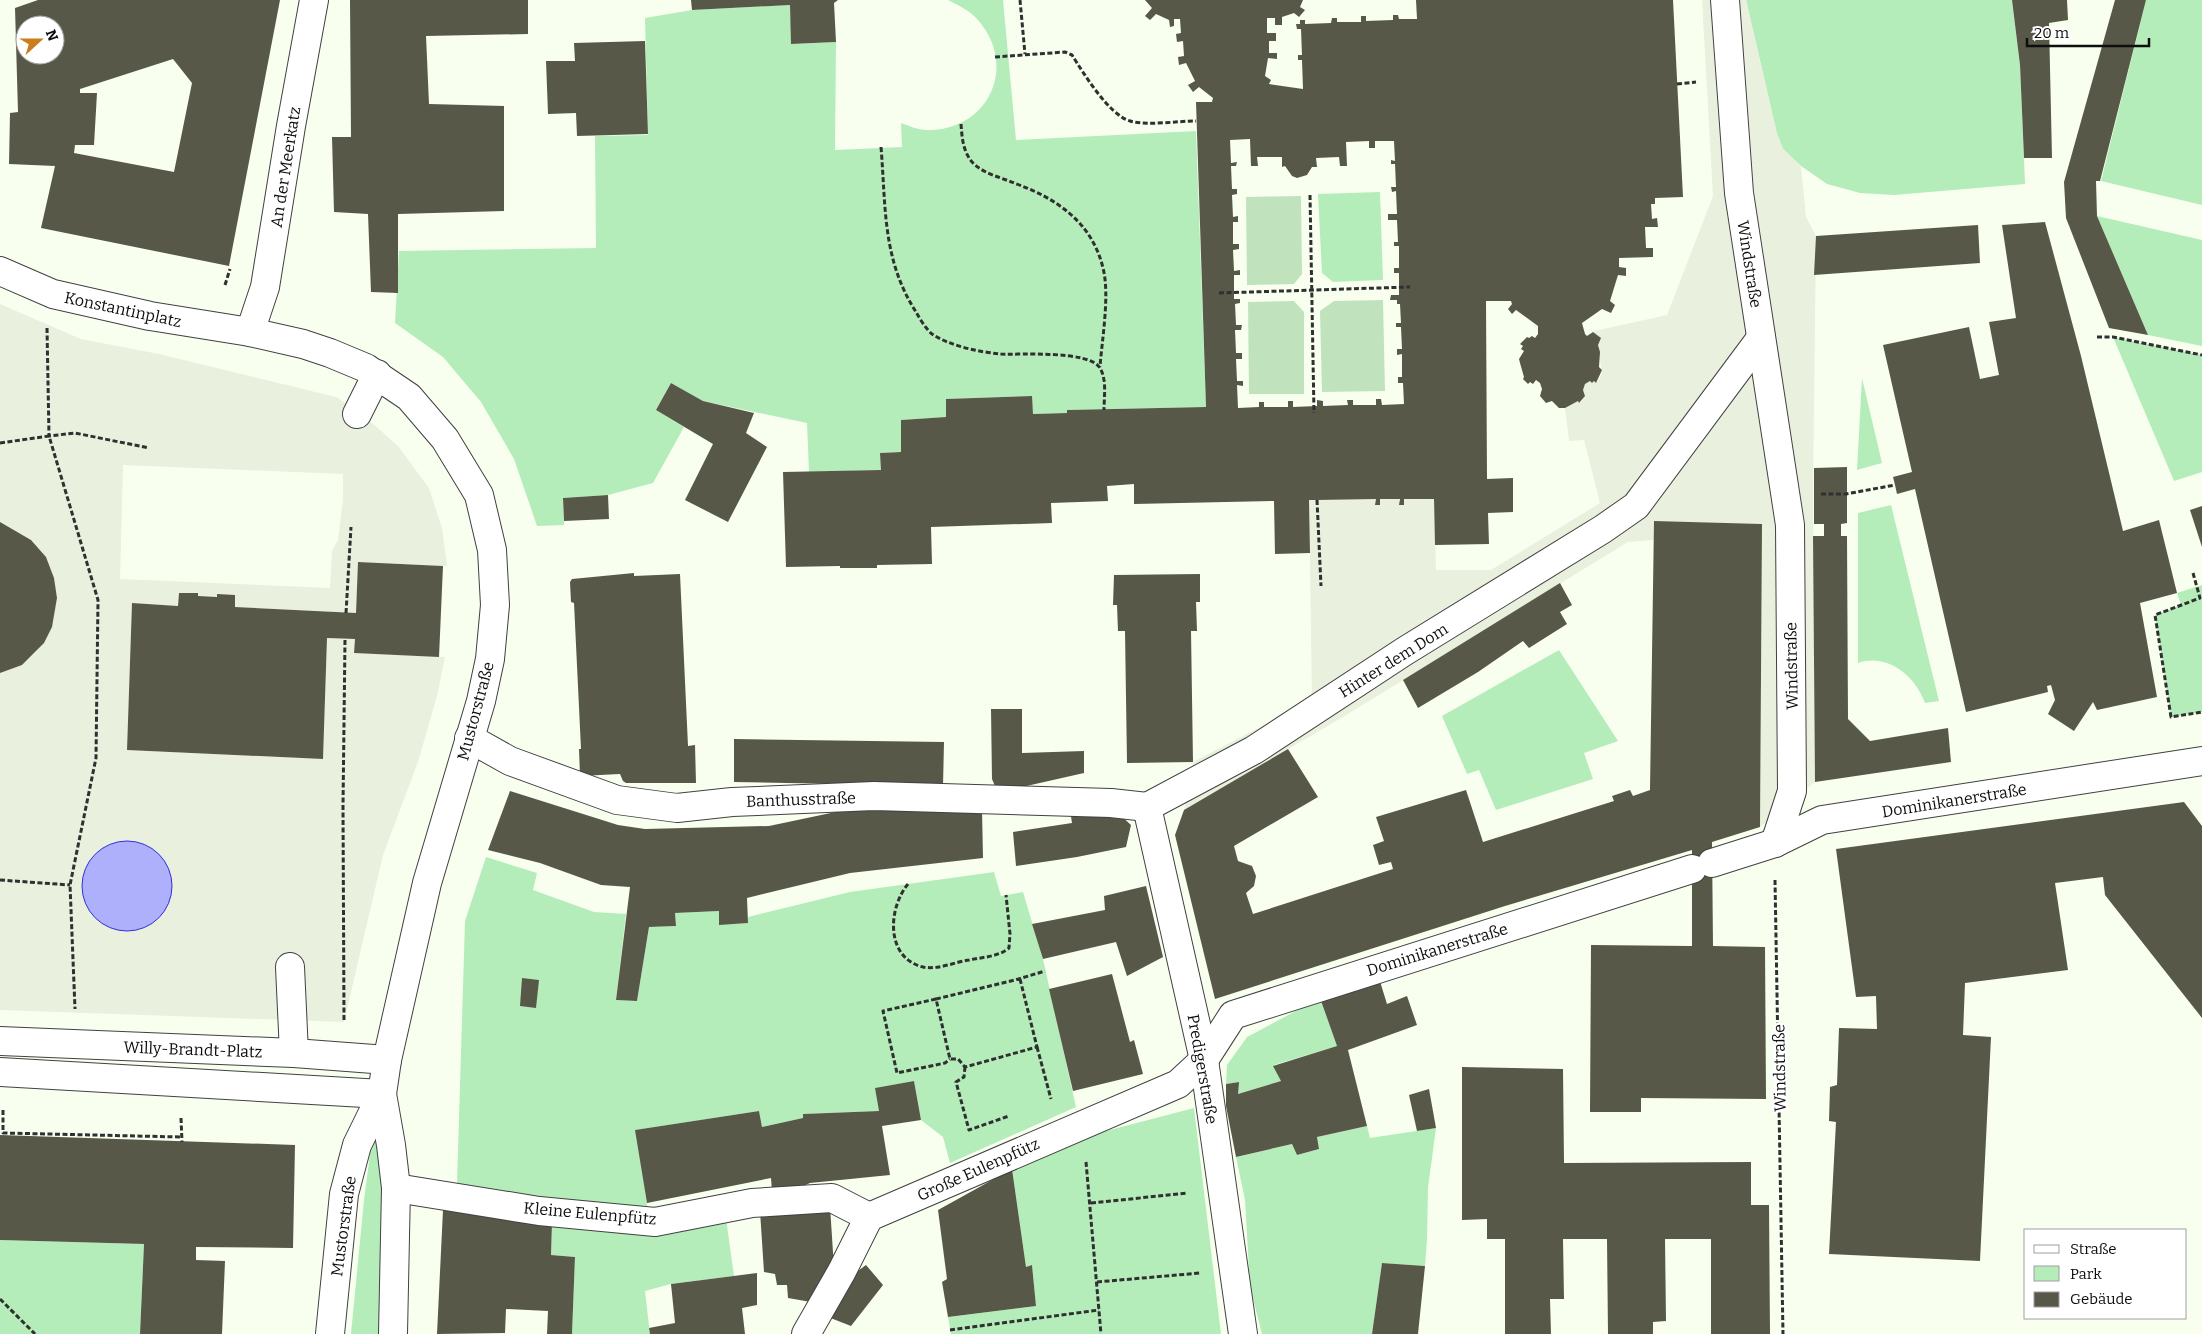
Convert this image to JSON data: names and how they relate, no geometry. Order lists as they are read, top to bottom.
{
  "streets": {
    "street": [
      "An der Meerkatz",
      "Windstraße",
      "Konstantinplatz",
      "Hinter dem Dom",
      "Mustorstraße",
      "Banthusstraße",
      "Dominikanerstraße",
      "Willy-Brandt-Platz",
      "Predigerstraße",
      "Große Eulenpfütz",
      "Kleine Eulenpfütz"
    ]
  },
  "crossings": [
    ["An der Meerkatz", "Konstantinplatz"],
    ["An der Meerkatz", "Mustorstraße"],
    ["Windstraße", "Hinter dem Dom"],
    ["Windstraße", "Dominikanerstraße"],
    ["Konstantinplatz", "Mustorstraße"],
    ["Hinter dem Dom", "Banthusstraße"],
    ["Hinter dem Dom", "Predigerstraße"],
    ["Mustorstraße", "Banthusstraße"],
    ["Mustorstraße", "Willy-Brandt-Platz"],
    ["Mustorstraße", "Kleine Eulenpfütz"],
    ["Banthusstraße", "Predigerstraße"],
    ["Dominikanerstraße", "Predigerstraße"],
    ["Dominikanerstraße", "Große Eulenpfütz"],
    ["Predigerstraße", "Große Eulenpfütz"],
    ["Große Eulenpfütz", "Kleine Eulenpfütz"]
  ],
  "legend": ["Straße", "Park", "Gebäude"],
  "scale_bar": "20 m",
  "north": "right"
}
